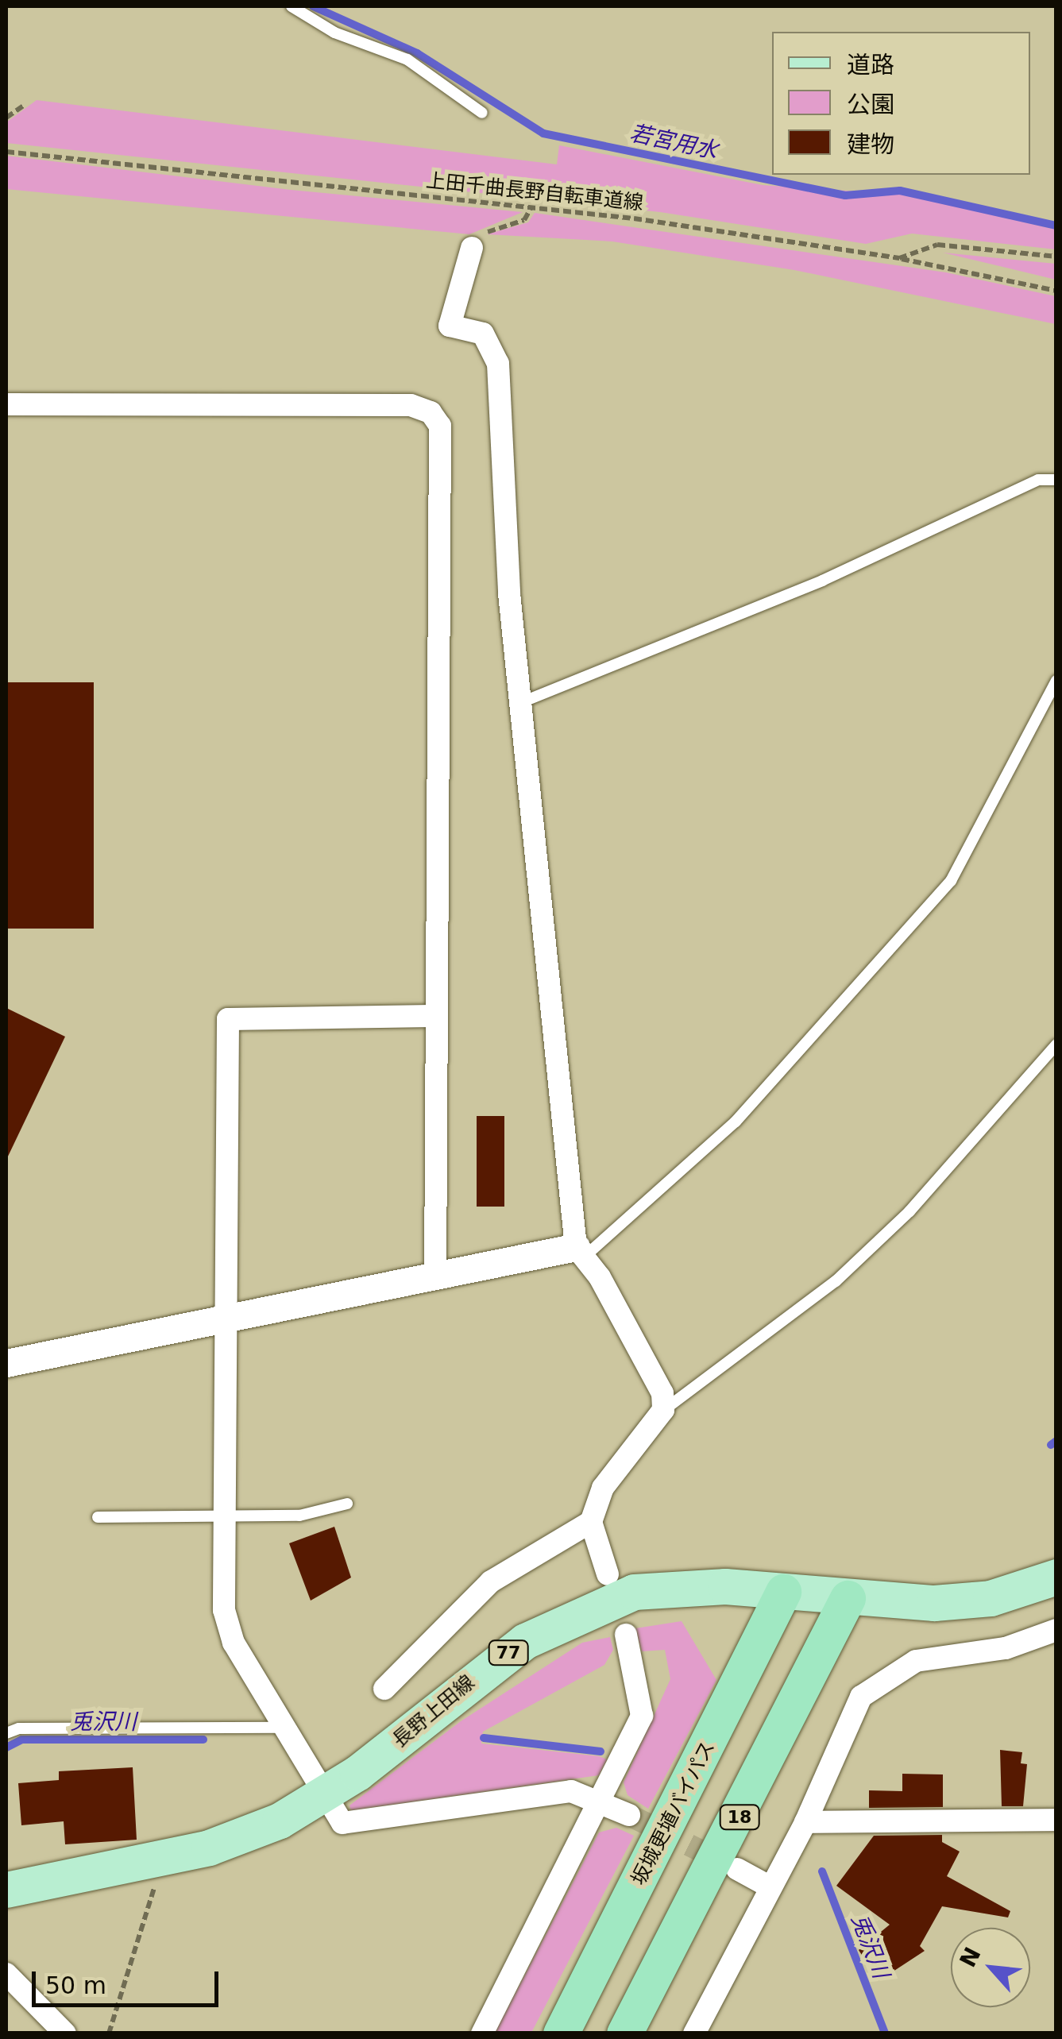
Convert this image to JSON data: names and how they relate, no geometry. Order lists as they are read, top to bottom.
{
  "streets": {
    "highway": ["坂城更埴バイパス", "18"],
    "main road": ["77", "長野上田線"],
    "path": ["上田千曲長野自転車道線"]
  },
  "crossings": [
    ["長野上田線", "坂城更埴バイパス"],
    ["長野上田線", "18"]
  ],
  "water": ["若宮用水", "兎沢川"],
  "legend": ["道路", "公園", "建物"],
  "scale_bar": "50 m",
  "north": "top left"
}
